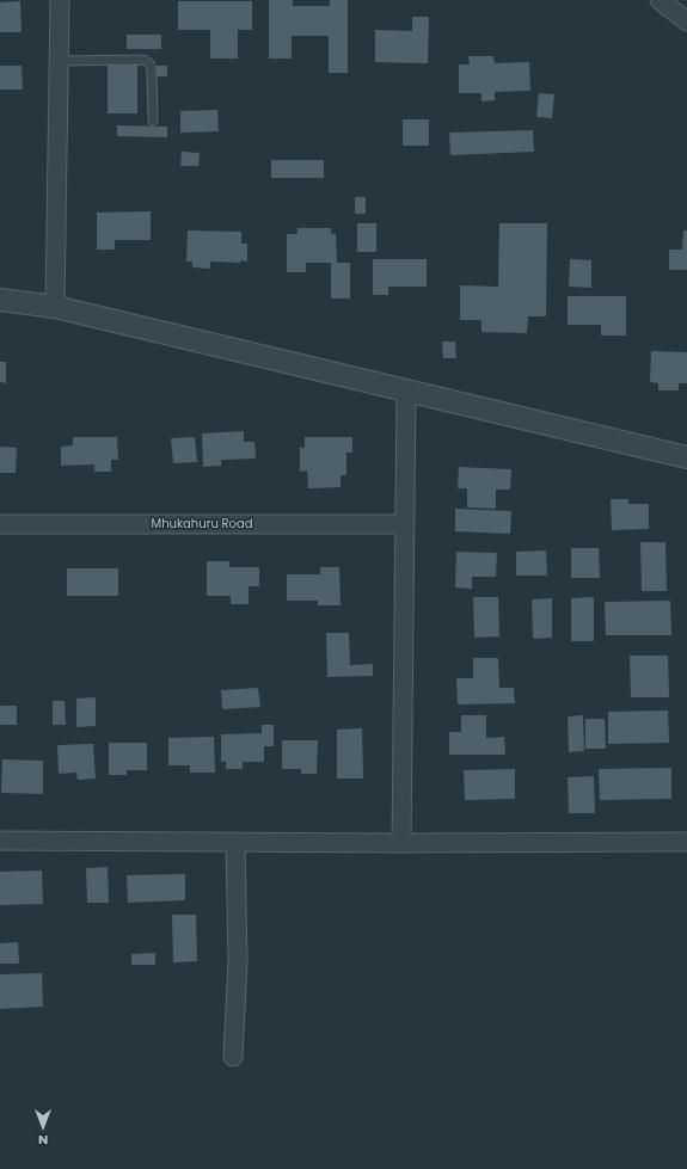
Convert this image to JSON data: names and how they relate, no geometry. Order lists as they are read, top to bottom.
{
  "streets": {
    "street": ["Mhukahuru Road"]
  },
  "north": "bottom"
}
